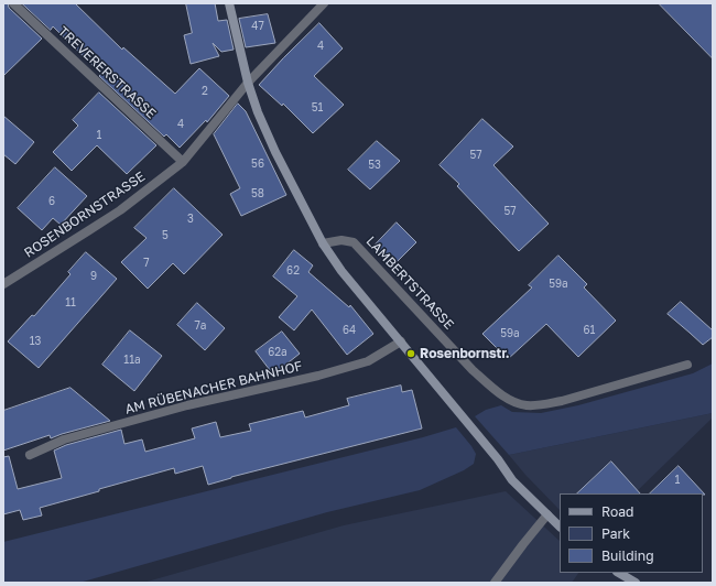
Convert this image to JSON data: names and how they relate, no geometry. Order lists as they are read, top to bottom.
{
  "streets": {
    "street": [
      "TREVERERSTRASSE",
      "ROSENBORNSTRASSE",
      "LAMBERTSTRASSE",
      "AM RÜBENACHER BAHNHOF"
    ]
  },
  "crossings": [
    ["TREVERERSTRASSE", "ROSENBORNSTRASSE"]
  ],
  "places": ["Rosenbornstr."],
  "house_numbers": [
    "47",
    "4",
    "2",
    "51",
    "4",
    "1",
    "57",
    "56",
    "53",
    "58",
    "6",
    "57",
    "3",
    "5",
    "7",
    "62",
    "9",
    "59a",
    "11",
    "7a",
    "64",
    "61",
    "59a",
    "13",
    "62a",
    "11a",
    "1"
  ],
  "legend": ["Road", "Park", "Building"]
}
